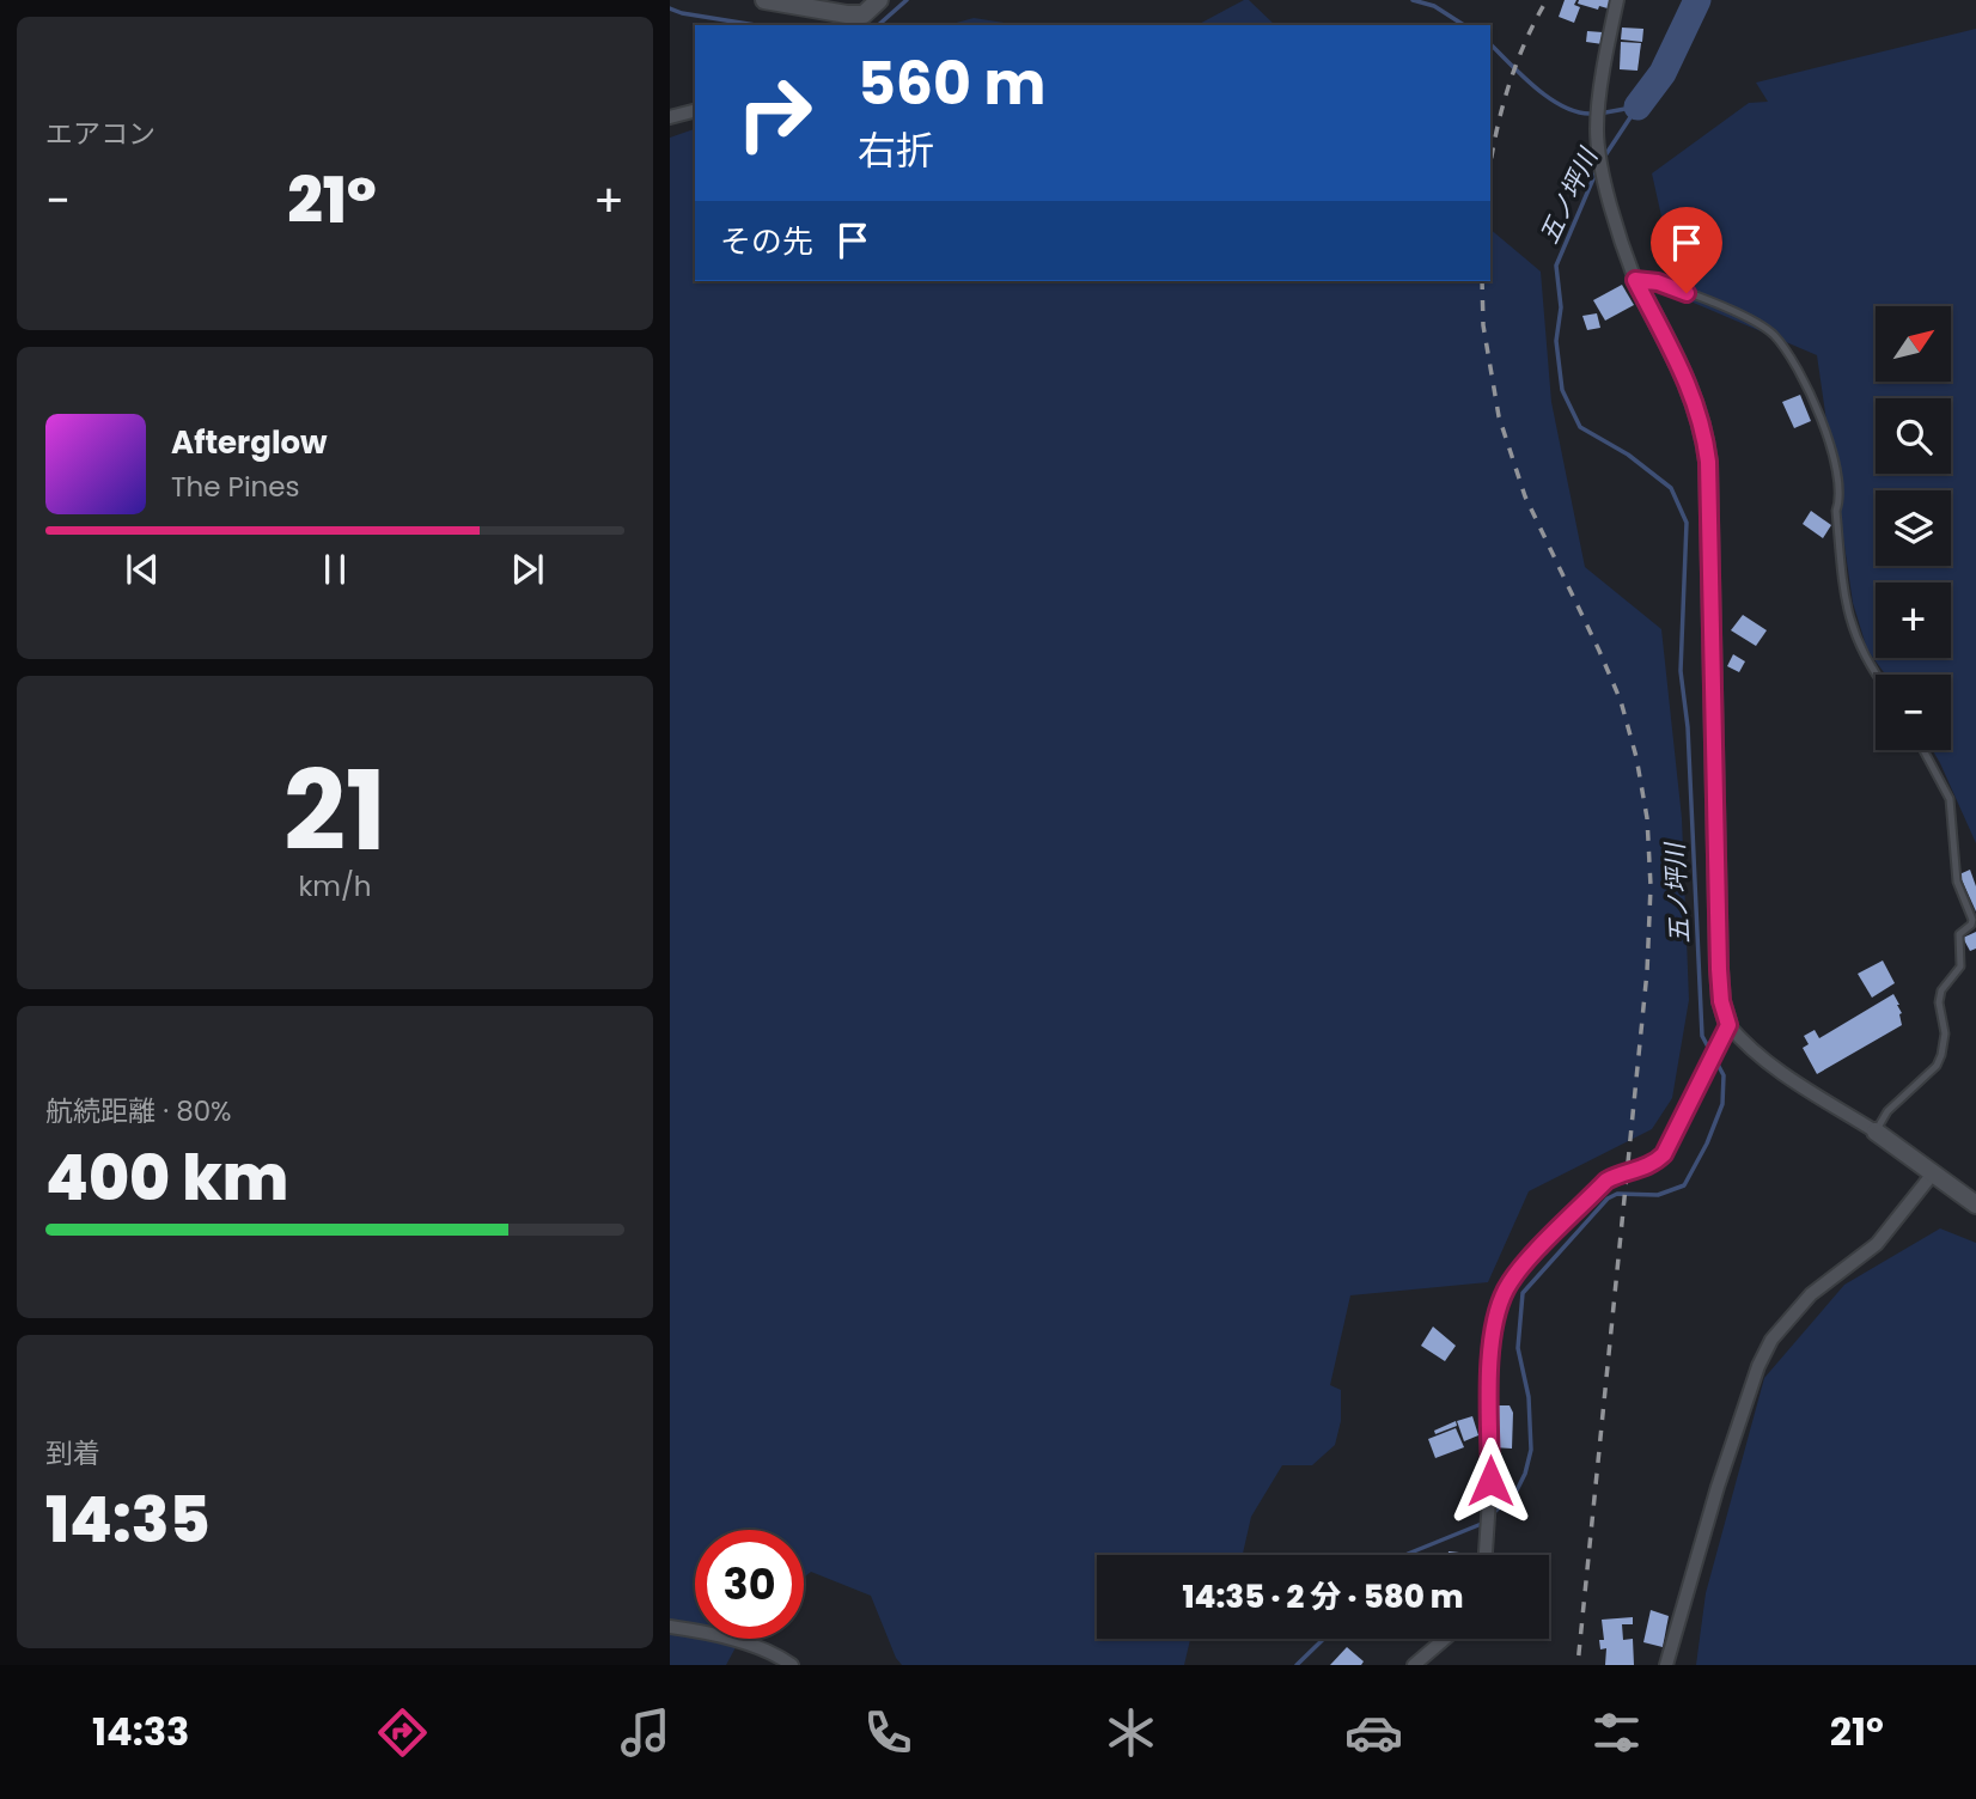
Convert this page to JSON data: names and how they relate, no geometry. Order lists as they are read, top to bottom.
{
  "water": ["五ノ坪川"],
  "north": "top right",
  "page": {
    "tile": [
      "エアコン",
      ["21", "km/h"],
      ["航続距離 · 80%", "400 km"],
      ["到着", "14:35"]
    ],
    "turn": ["560 m", "右折"],
    "heat": ["−", "21°", "+"],
    "then": "その先",
    "map_buttons": ["+", "−"],
    "song": ["Afterglow", "The Pines"],
    "limit": "30",
    "trip": "14:35 · 2 分 · 580 m",
    "tabs": ["14:33", "21°"]
  }
}
